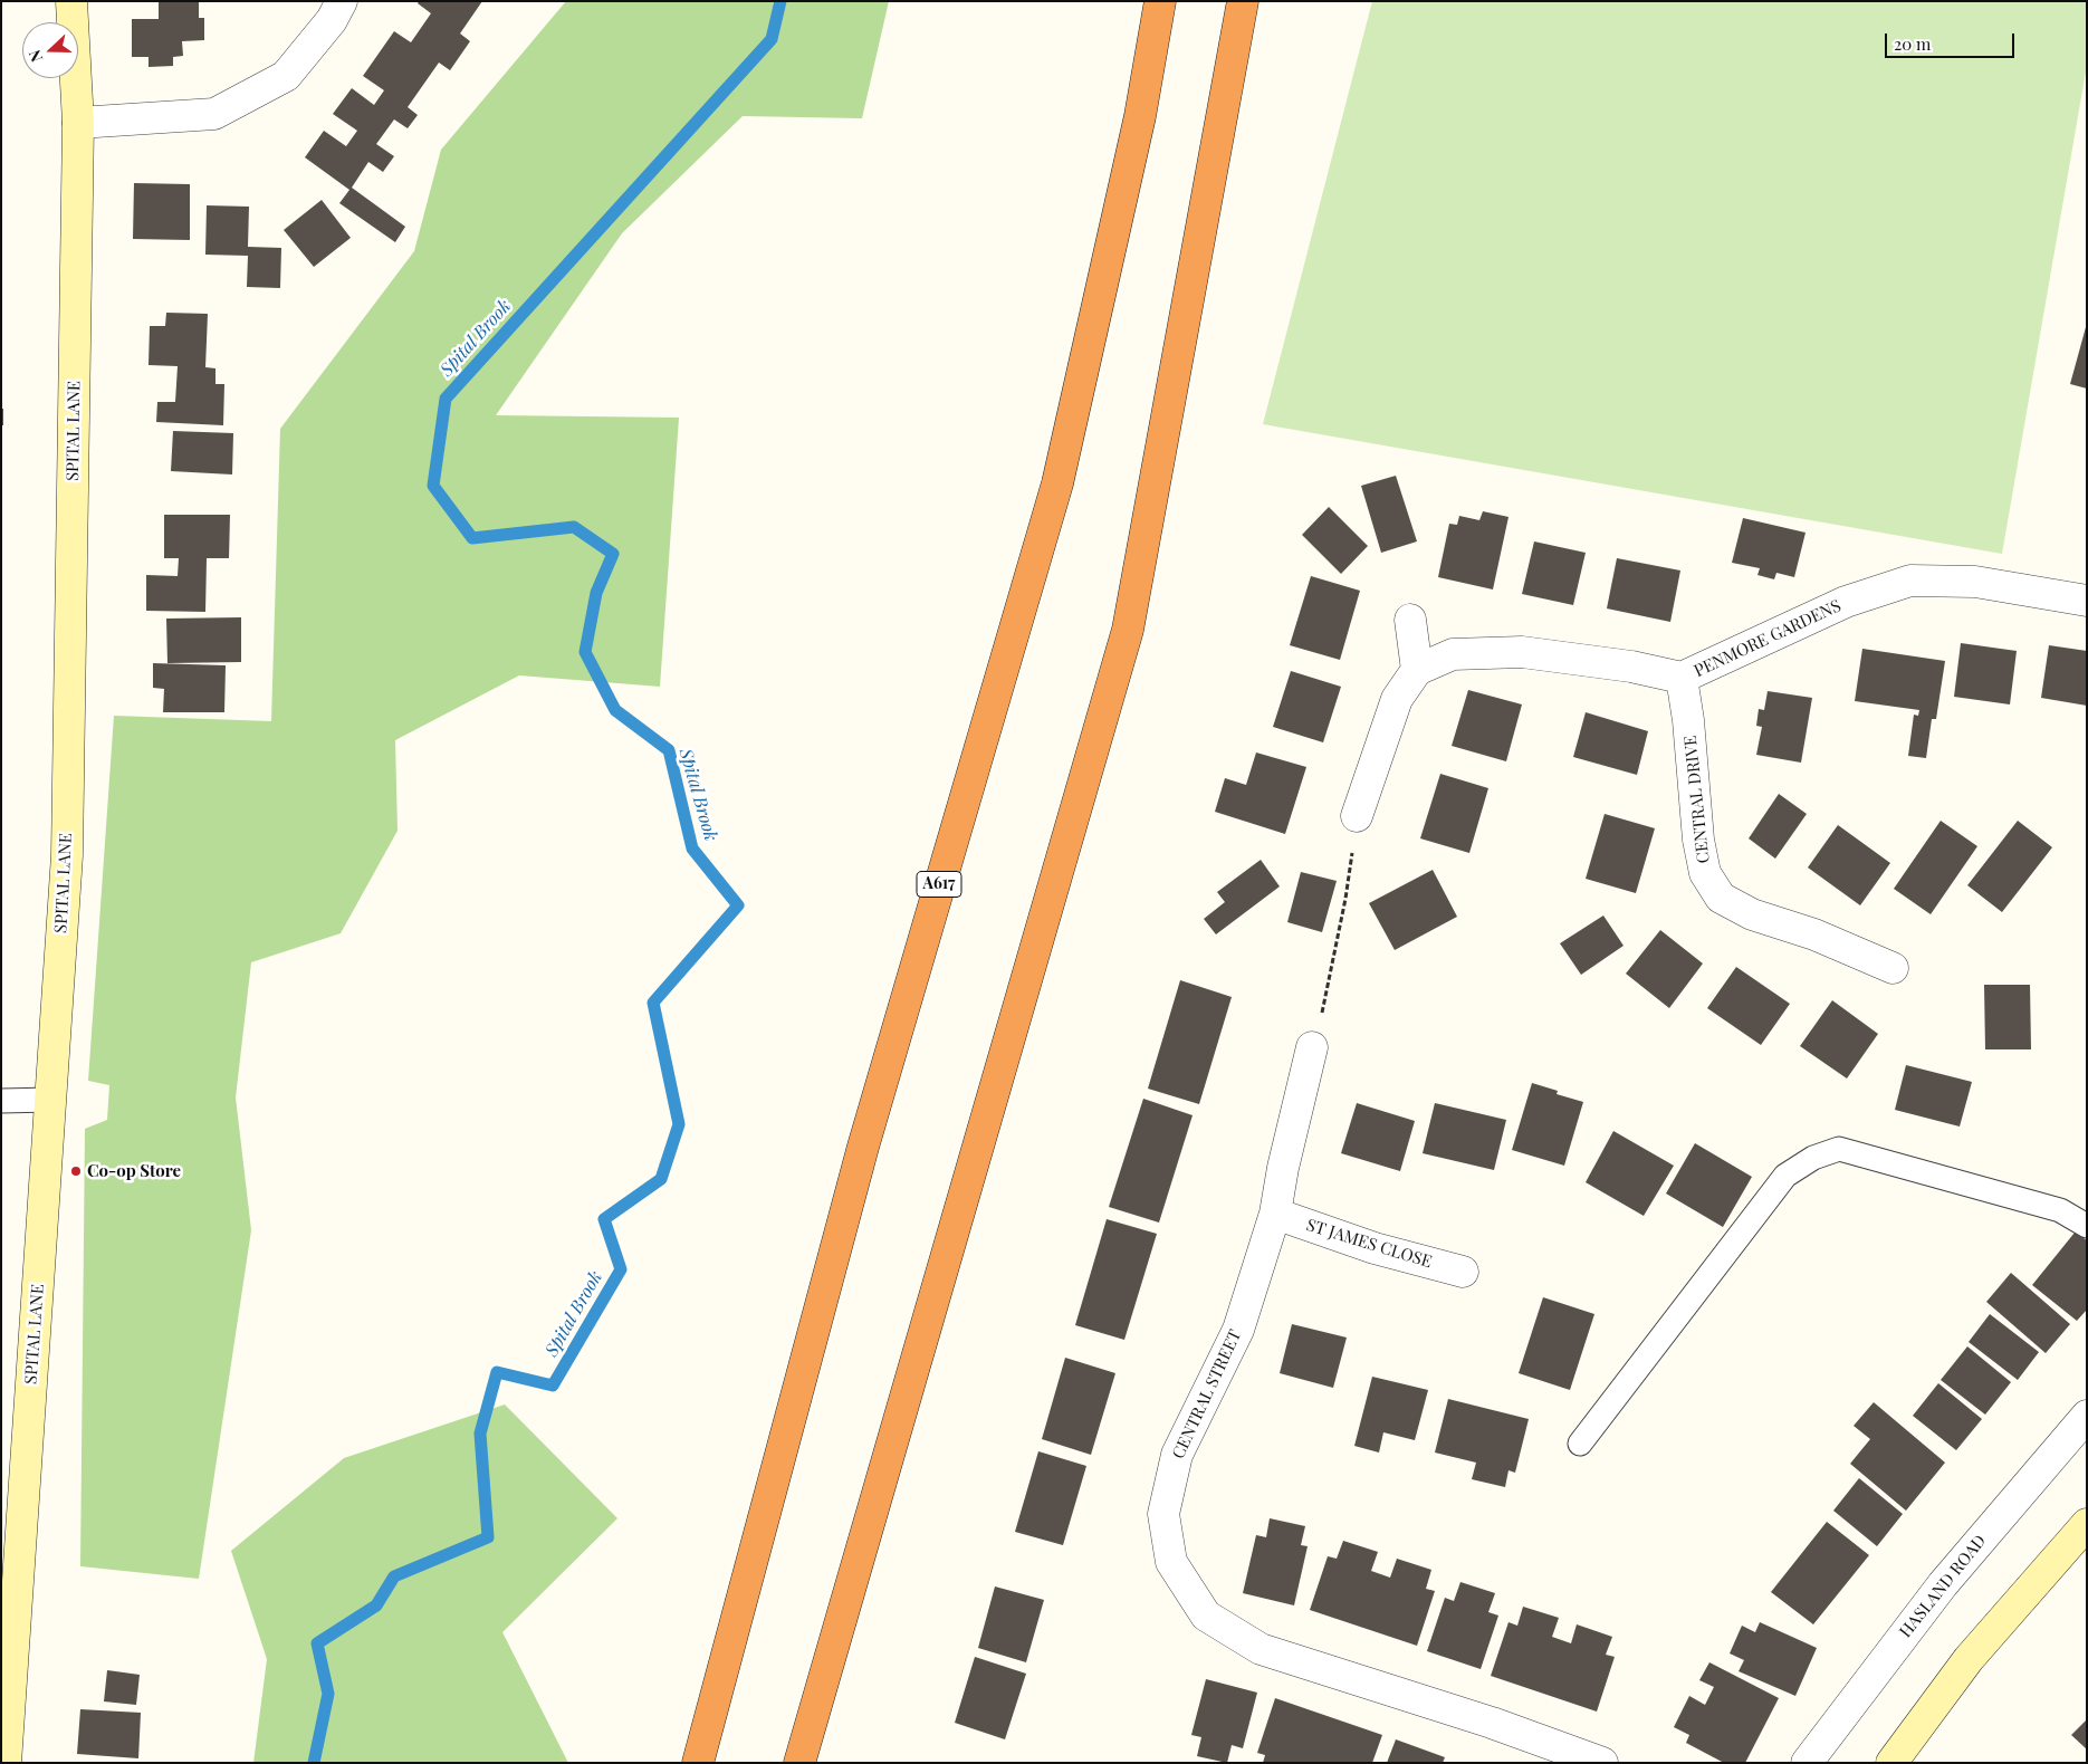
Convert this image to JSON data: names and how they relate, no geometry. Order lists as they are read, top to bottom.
{
  "streets": {
    "highway": ["A617"],
    "street": [
      "SPITAL LANE",
      "PENMORE GARDENS",
      "CENTRAL DRIVE",
      "ST JAMES CLOSE",
      "CENTRAL STREET",
      "HASLAND ROAD"
    ]
  },
  "crossings": [
    ["PENMORE GARDENS", "CENTRAL DRIVE"],
    ["ST JAMES CLOSE", "CENTRAL STREET"]
  ],
  "water": ["Spital Brook"],
  "places": ["Co-op Store"],
  "scale_bar": "20 m",
  "north": "left"
}
